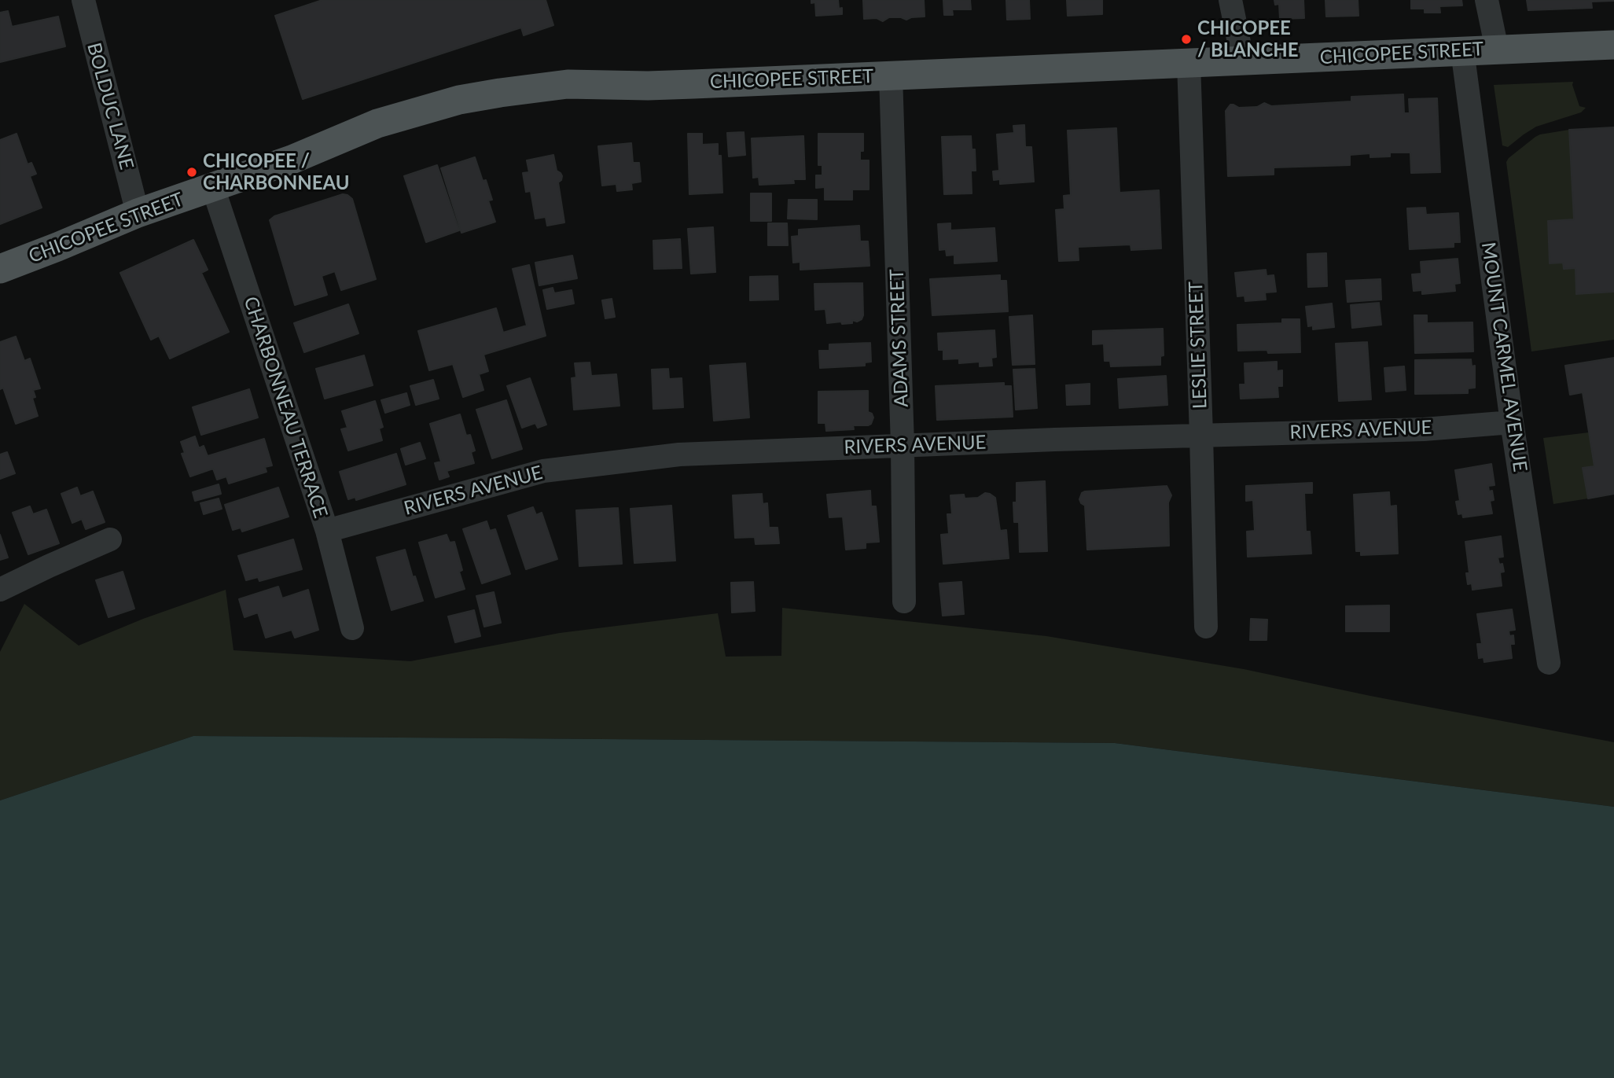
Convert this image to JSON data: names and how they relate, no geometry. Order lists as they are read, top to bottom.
{
  "streets": {
    "main road": ["CHICOPEE STREET"],
    "street": [
      "BOLDUC LANE",
      "ADAMS STREET",
      "LESLIE STREET",
      "MOUNT CARMEL AVENUE",
      "CHARBONNEAU TERRACE",
      "RIVERS AVENUE"
    ]
  },
  "crossings": [
    ["CHICOPEE STREET", "BOLDUC LANE"],
    ["CHICOPEE STREET", "ADAMS STREET"],
    ["CHICOPEE STREET", "LESLIE STREET"],
    ["CHICOPEE STREET", "MOUNT CARMEL AVENUE"],
    ["CHICOPEE STREET", "CHARBONNEAU TERRACE"],
    ["ADAMS STREET", "RIVERS AVENUE"],
    ["LESLIE STREET", "RIVERS AVENUE"],
    ["MOUNT CARMEL AVENUE", "RIVERS AVENUE"],
    ["CHARBONNEAU TERRACE", "RIVERS AVENUE"]
  ],
  "places": ["CHICOPEE / BLANCHE", "CHICOPEE / CHARBONNEAU"]
}
